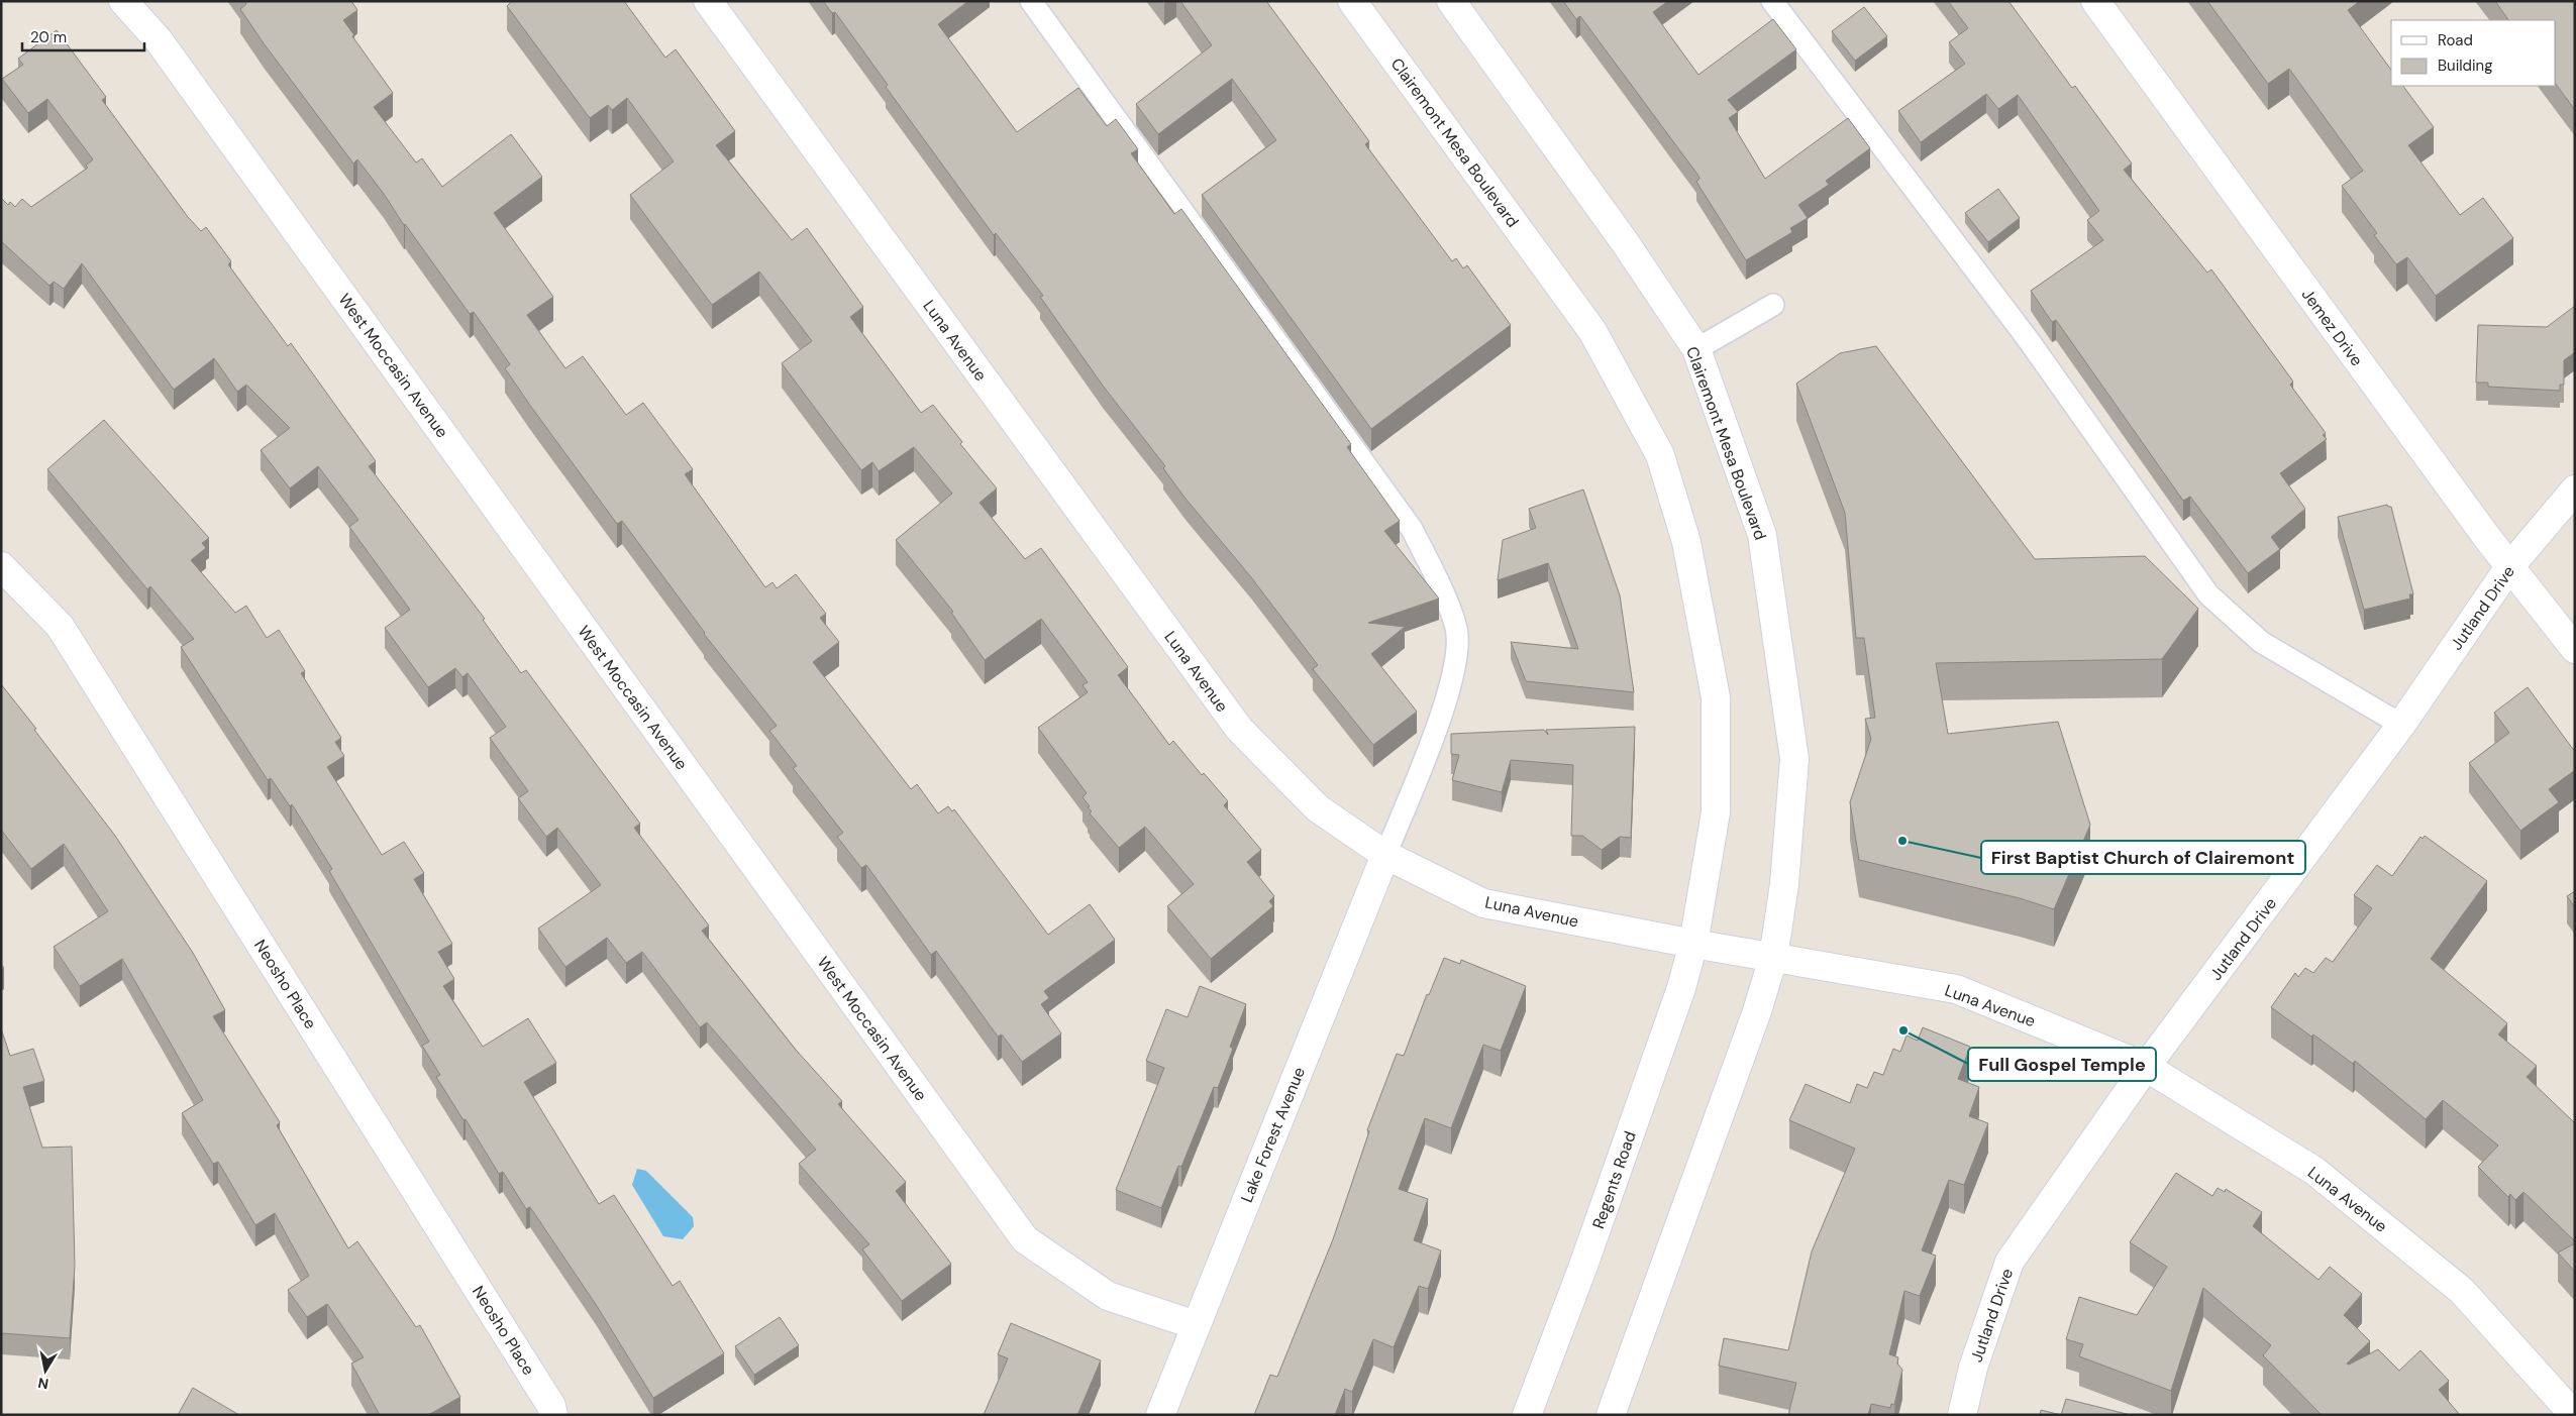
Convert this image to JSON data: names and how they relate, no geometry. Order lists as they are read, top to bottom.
{
  "streets": {
    "street": [
      "Clairemont Mesa Boulevard",
      "Jemez Drive",
      "Luna Avenue",
      "West Moccasin Avenue",
      "Jutland Drive",
      "Neosho Place",
      "Lake Forest Avenue",
      "Regents Road"
    ]
  },
  "crossings": [
    ["Clairemont Mesa Boulevard", "Luna Avenue"],
    ["Clairemont Mesa Boulevard", "Regents Road"],
    ["Jemez Drive", "Jutland Drive"],
    ["Luna Avenue", "Jutland Drive"],
    ["Luna Avenue", "Lake Forest Avenue"],
    ["Luna Avenue", "Regents Road"],
    ["West Moccasin Avenue", "Lake Forest Avenue"]
  ],
  "places": ["First Baptist Church of Clairemont", "Full Gospel Temple"],
  "legend": ["Road", "Building"],
  "scale_bar": "20 m",
  "north": "bottom"
}
